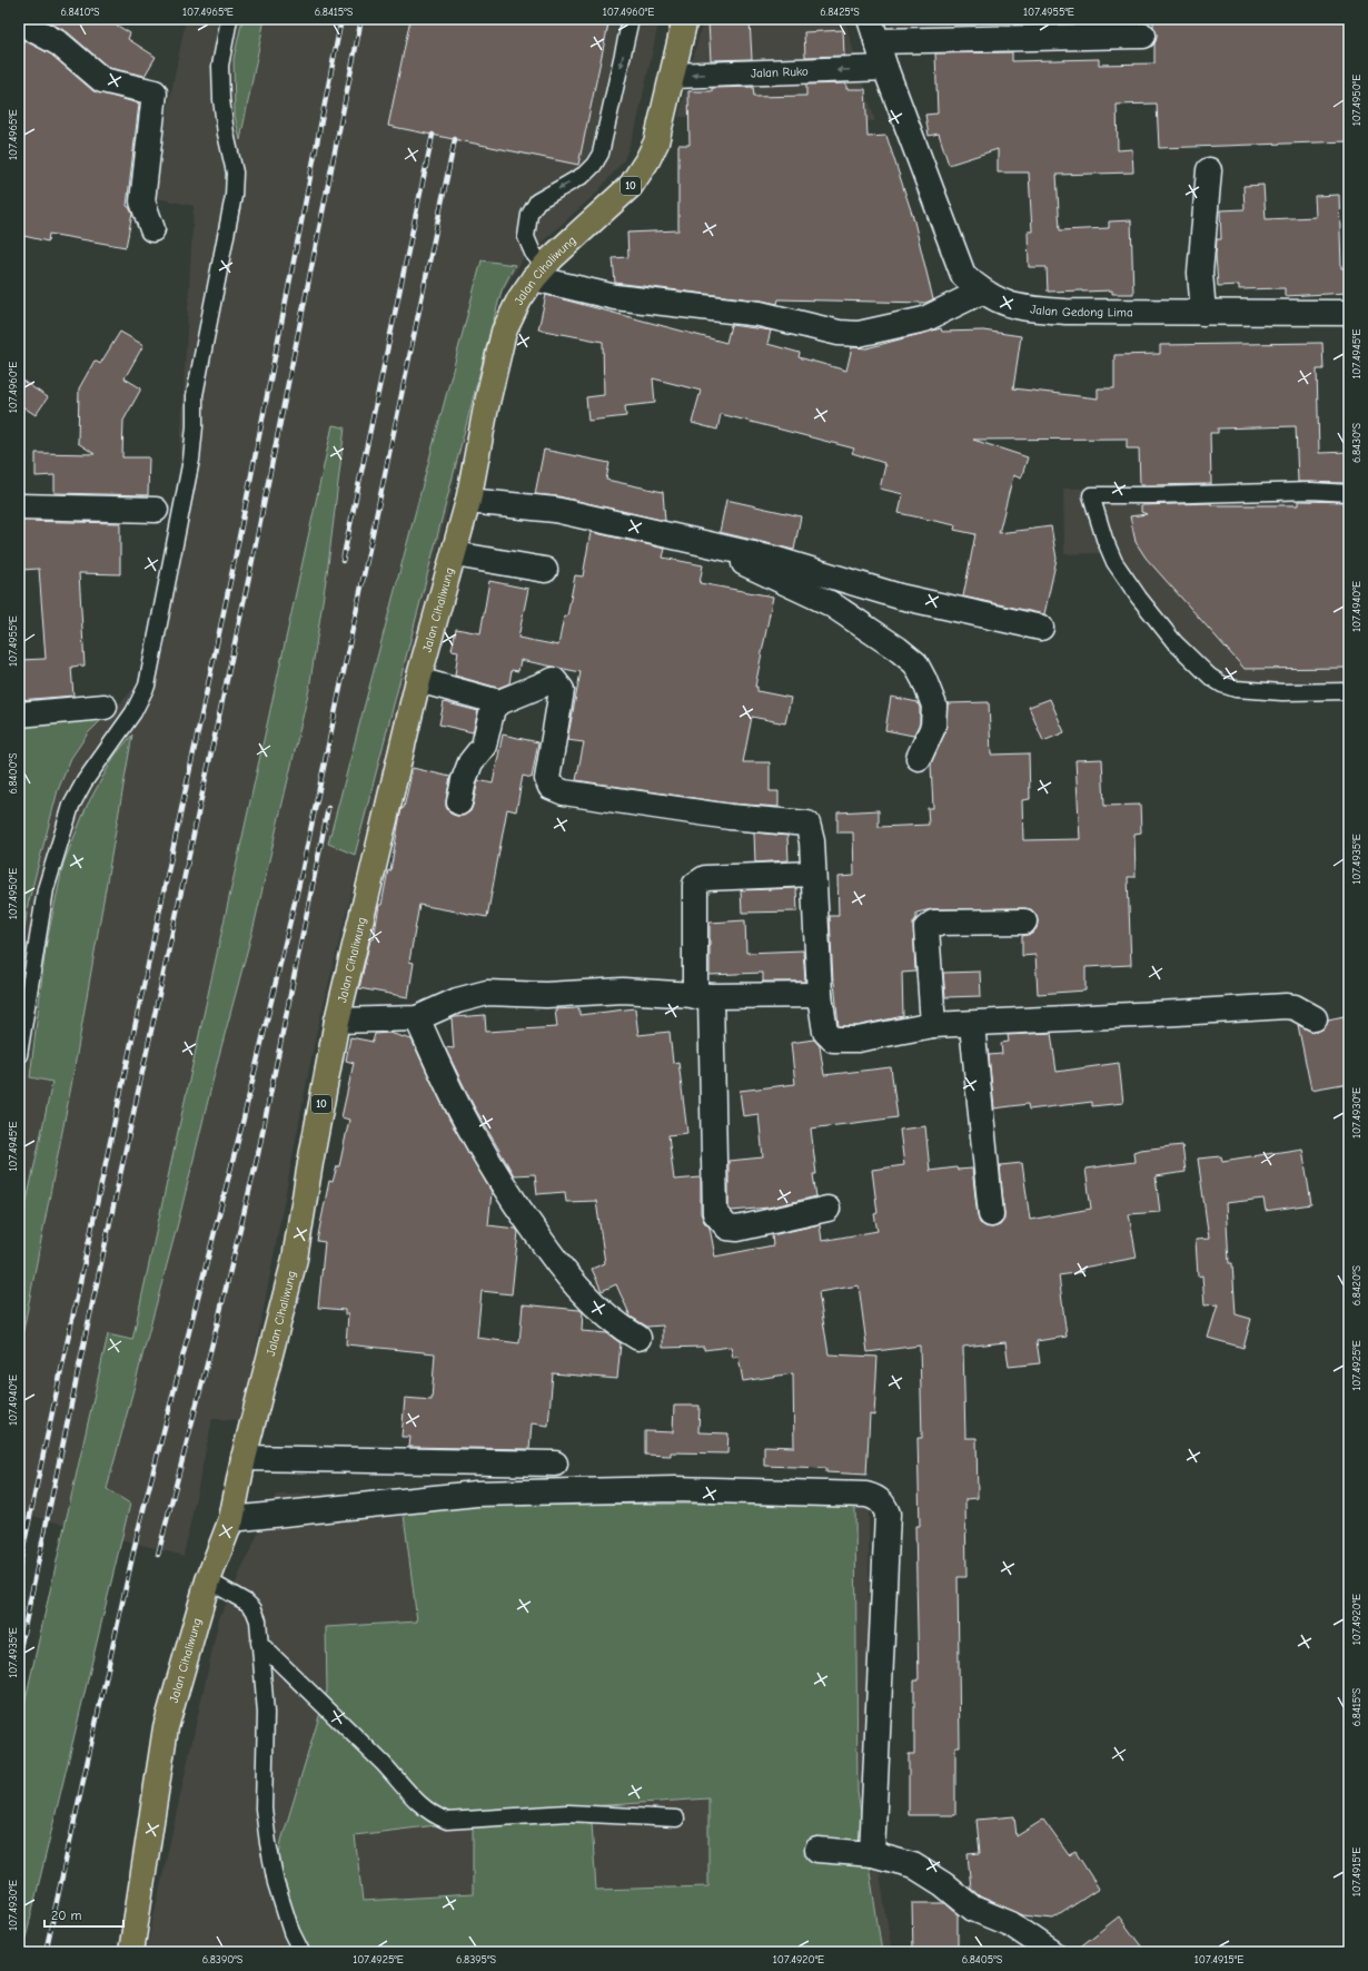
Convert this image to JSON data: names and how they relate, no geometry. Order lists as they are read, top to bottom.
{
  "streets": {
    "highway": ["10", "Jalan Cihaliwung"],
    "street": ["Jalan Ruko", "Jalan Gedong Lima"]
  },
  "crossings": [
    ["Jalan Ruko", "Jalan Cihaliwung"],
    ["Jalan Ruko", "Jalan Gedong Lima"]
  ],
  "one_way": ["Jalan Ruko"],
  "scale_bar": "20 m",
  "coordinates": [
    "6.8410°S",
    "107.4965°E",
    "6.8415°S",
    "107.4960°E",
    "6.8425°S",
    "107.4955°E",
    "107.4950°E",
    "107.4945°E",
    "6.8430°S",
    "107.4940°E",
    "6.8400°S",
    "107.4935°E",
    "107.4930°E",
    "6.8420°S",
    "107.4925°E",
    "107.4920°E",
    "107.4915°E",
    "6.8390°S",
    "6.8395°S",
    "6.8405°S"
  ]
}
